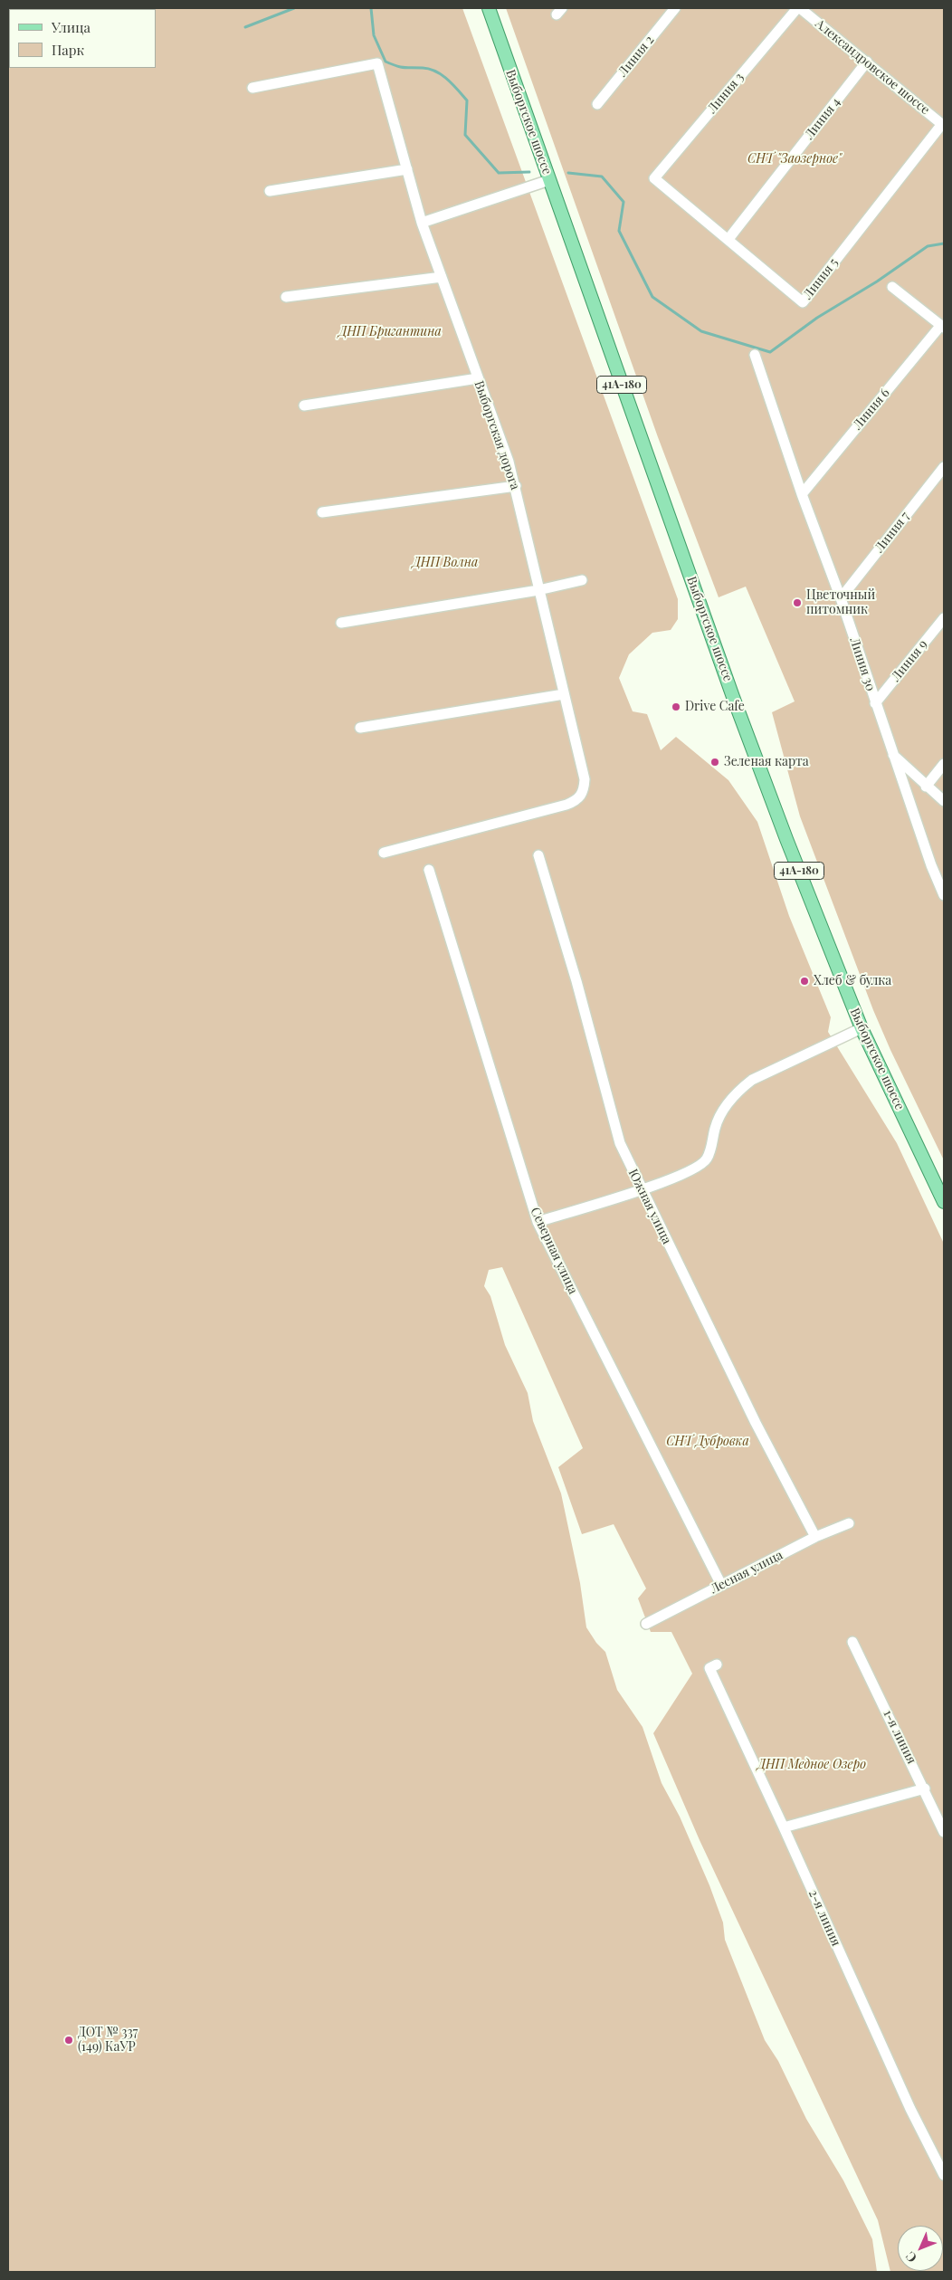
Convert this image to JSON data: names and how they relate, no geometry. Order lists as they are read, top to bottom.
{
  "streets": {
    "main road": ["Выборгское шоссе", "41А-180"],
    "street": [
      "Линия 2",
      "Александровское шоссе",
      "Линия 3",
      "Линия 4",
      "Линия 5",
      "Линия 6",
      "Выборгская дорога",
      "Линия 7",
      "Линия 9",
      "Линия 30",
      "Южная улица",
      "Северная улица",
      "Лесная улица",
      "1-я линия",
      "2-я линия"
    ]
  },
  "crossings": [
    ["Александровское шоссе", "Линия 3"],
    ["Александровское шоссе", "Линия 4"],
    ["Александровское шоссе", "Линия 5"],
    ["Линия 3", "Линия 5"],
    ["Линия 4", "Линия 5"],
    ["Линия 6", "Линия 30"],
    ["Линия 7", "Линия 30"],
    ["Линия 9", "Линия 30"],
    ["Южная улица", "Лесная улица"],
    ["Северная улица", "Лесная улица"]
  ],
  "parks": [
    "СНТ \"Заозерное\"",
    "ДНП Бригантина",
    "ДНП Волна",
    "СНТ Дубровка",
    "ДНП Медное Озеро"
  ],
  "places": [
    "Цветочный питомник",
    "Drive Cafe",
    "Зеленая карта",
    "Хлеб & булка",
    "ДОТ № 337 (149) КаУР"
  ],
  "legend": ["Улица", "Парк"],
  "north": "bottom left"
}
